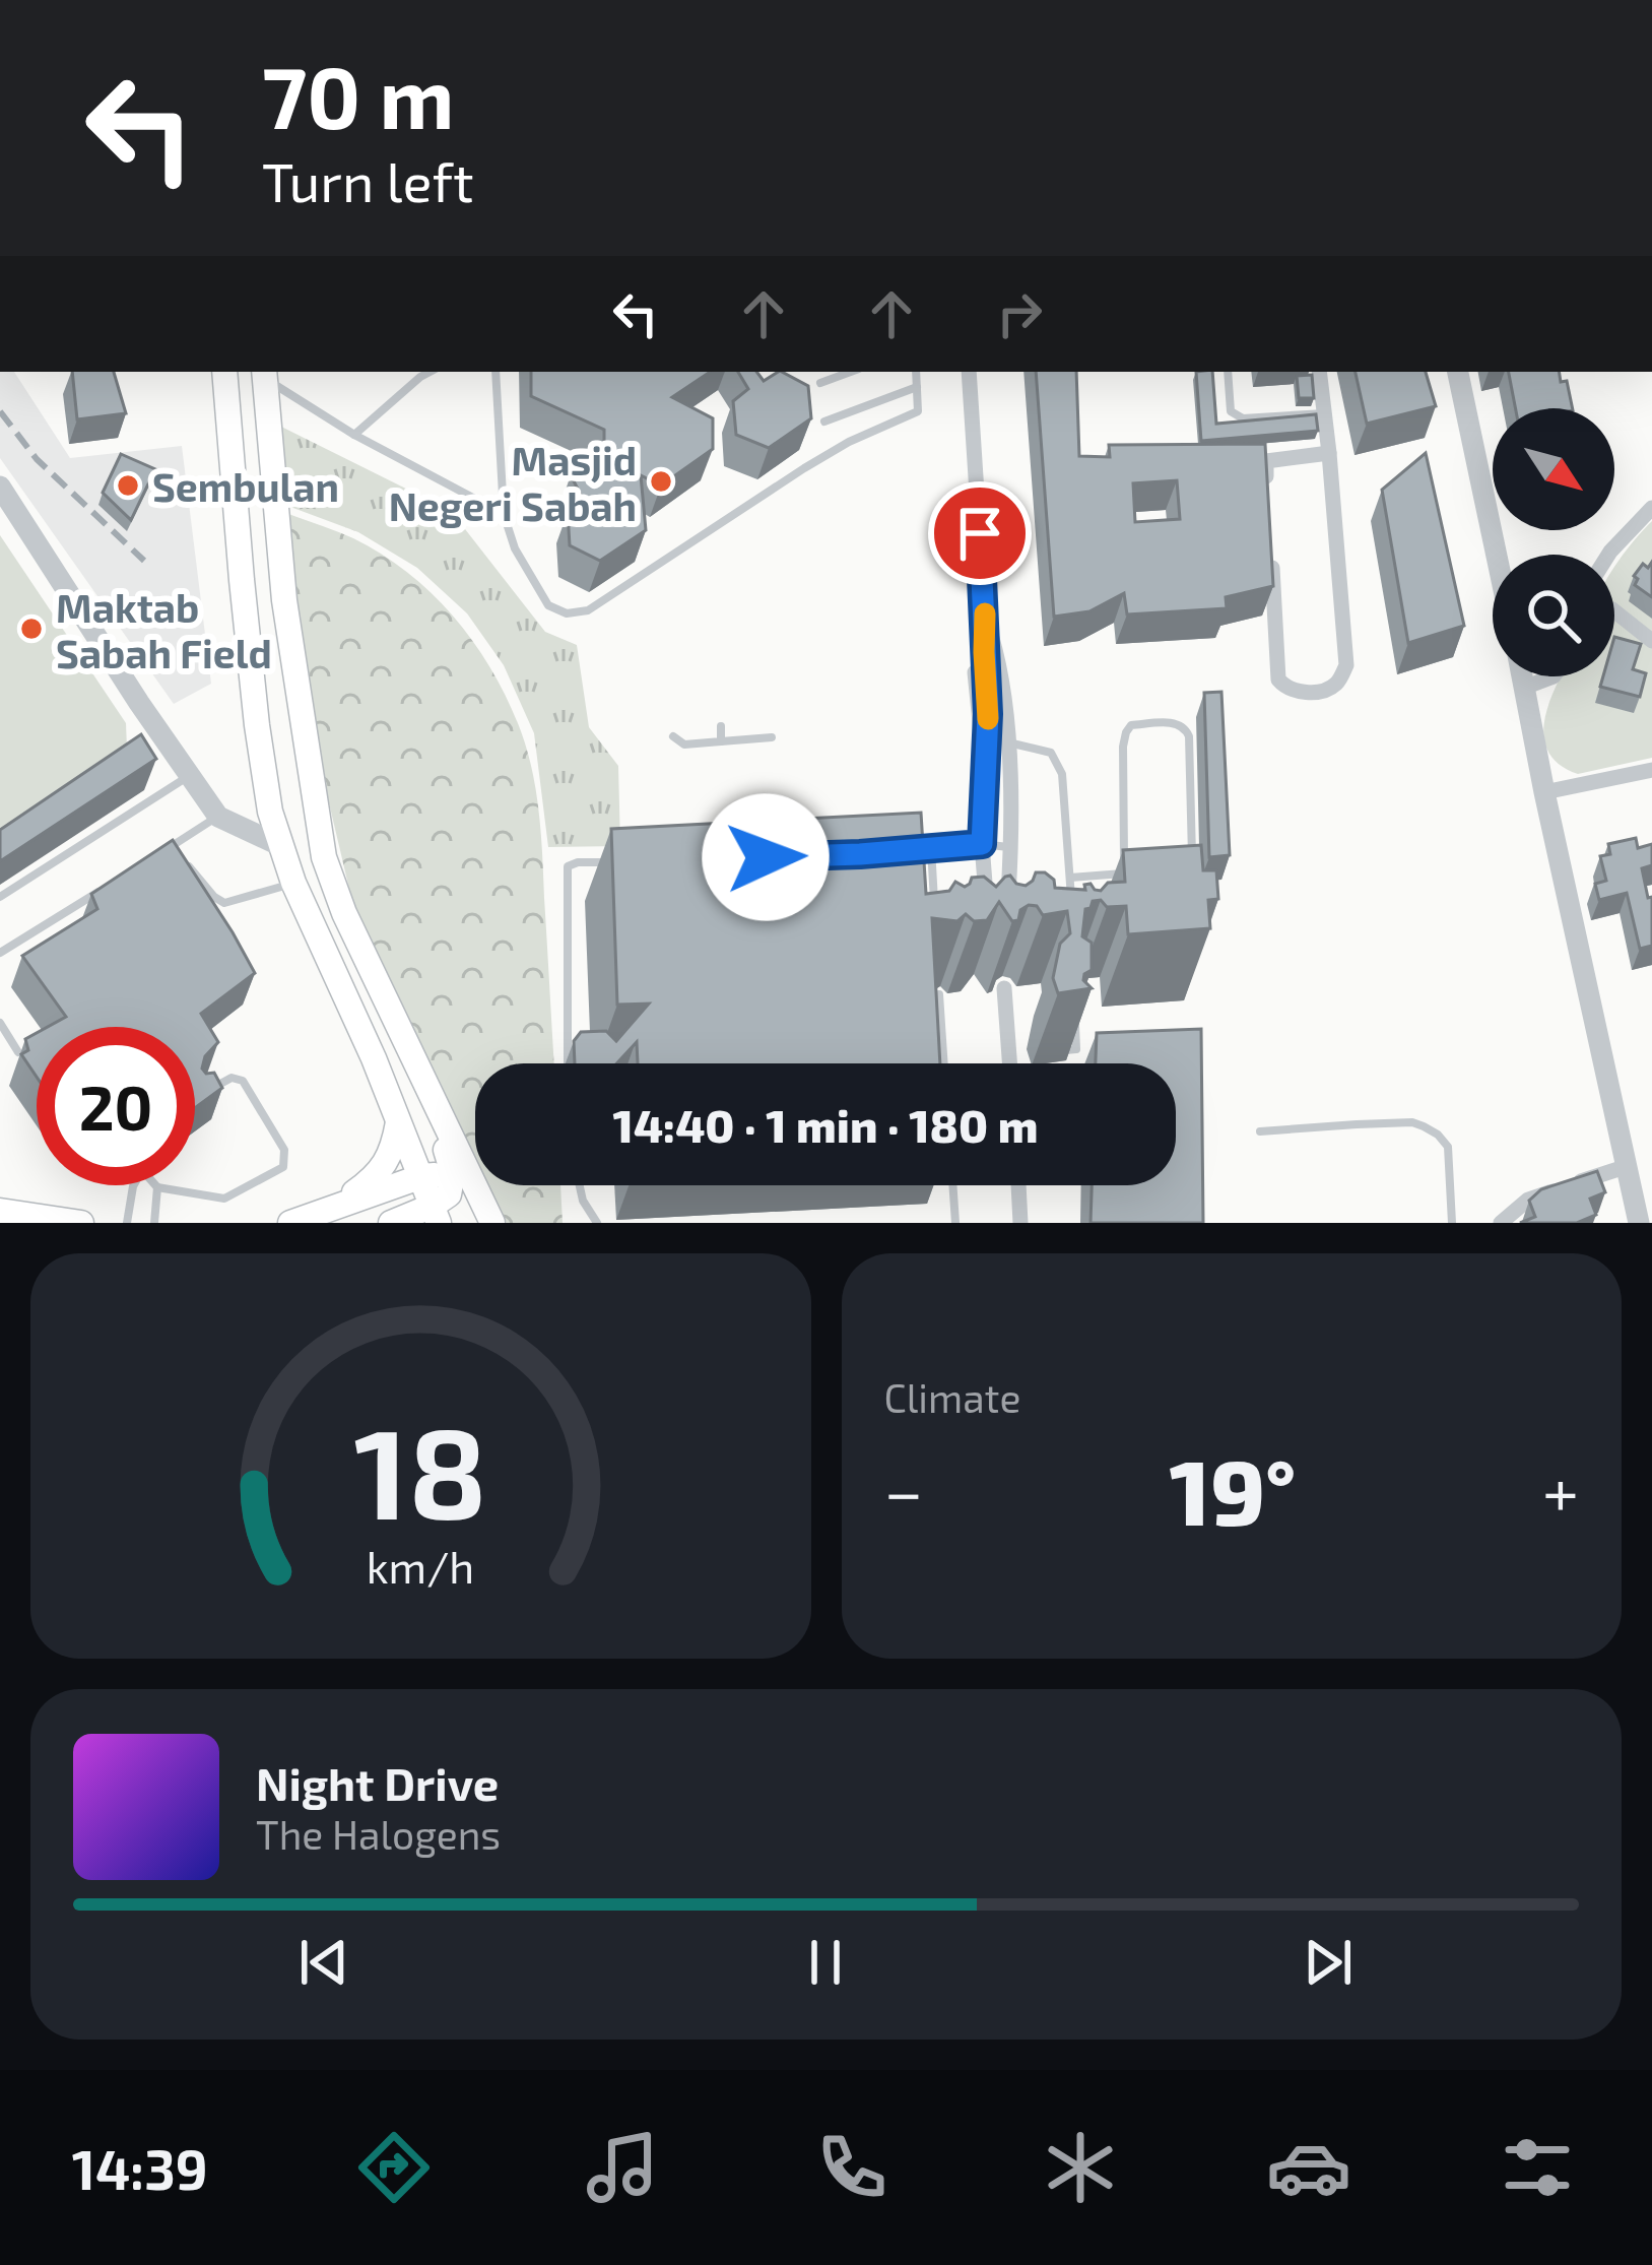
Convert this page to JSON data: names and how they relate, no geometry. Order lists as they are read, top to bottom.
{
  "places": ["Masjid Negeri Sabah", "Sembulan", "Maktab Sabah Field"],
  "north": "bottom right",
  "page": {
    "turn": ["70 m", "Turn left"],
    "limit": "20",
    "trip": "14:40 · 1 min · 180 m",
    "tile": "Climate",
    "heat": ["−", "19°", "+"],
    "song": ["Night Drive", "The Halogens"],
    "tabs": "14:39",
    "gauge": ["18", "km/h"]
  }
}
